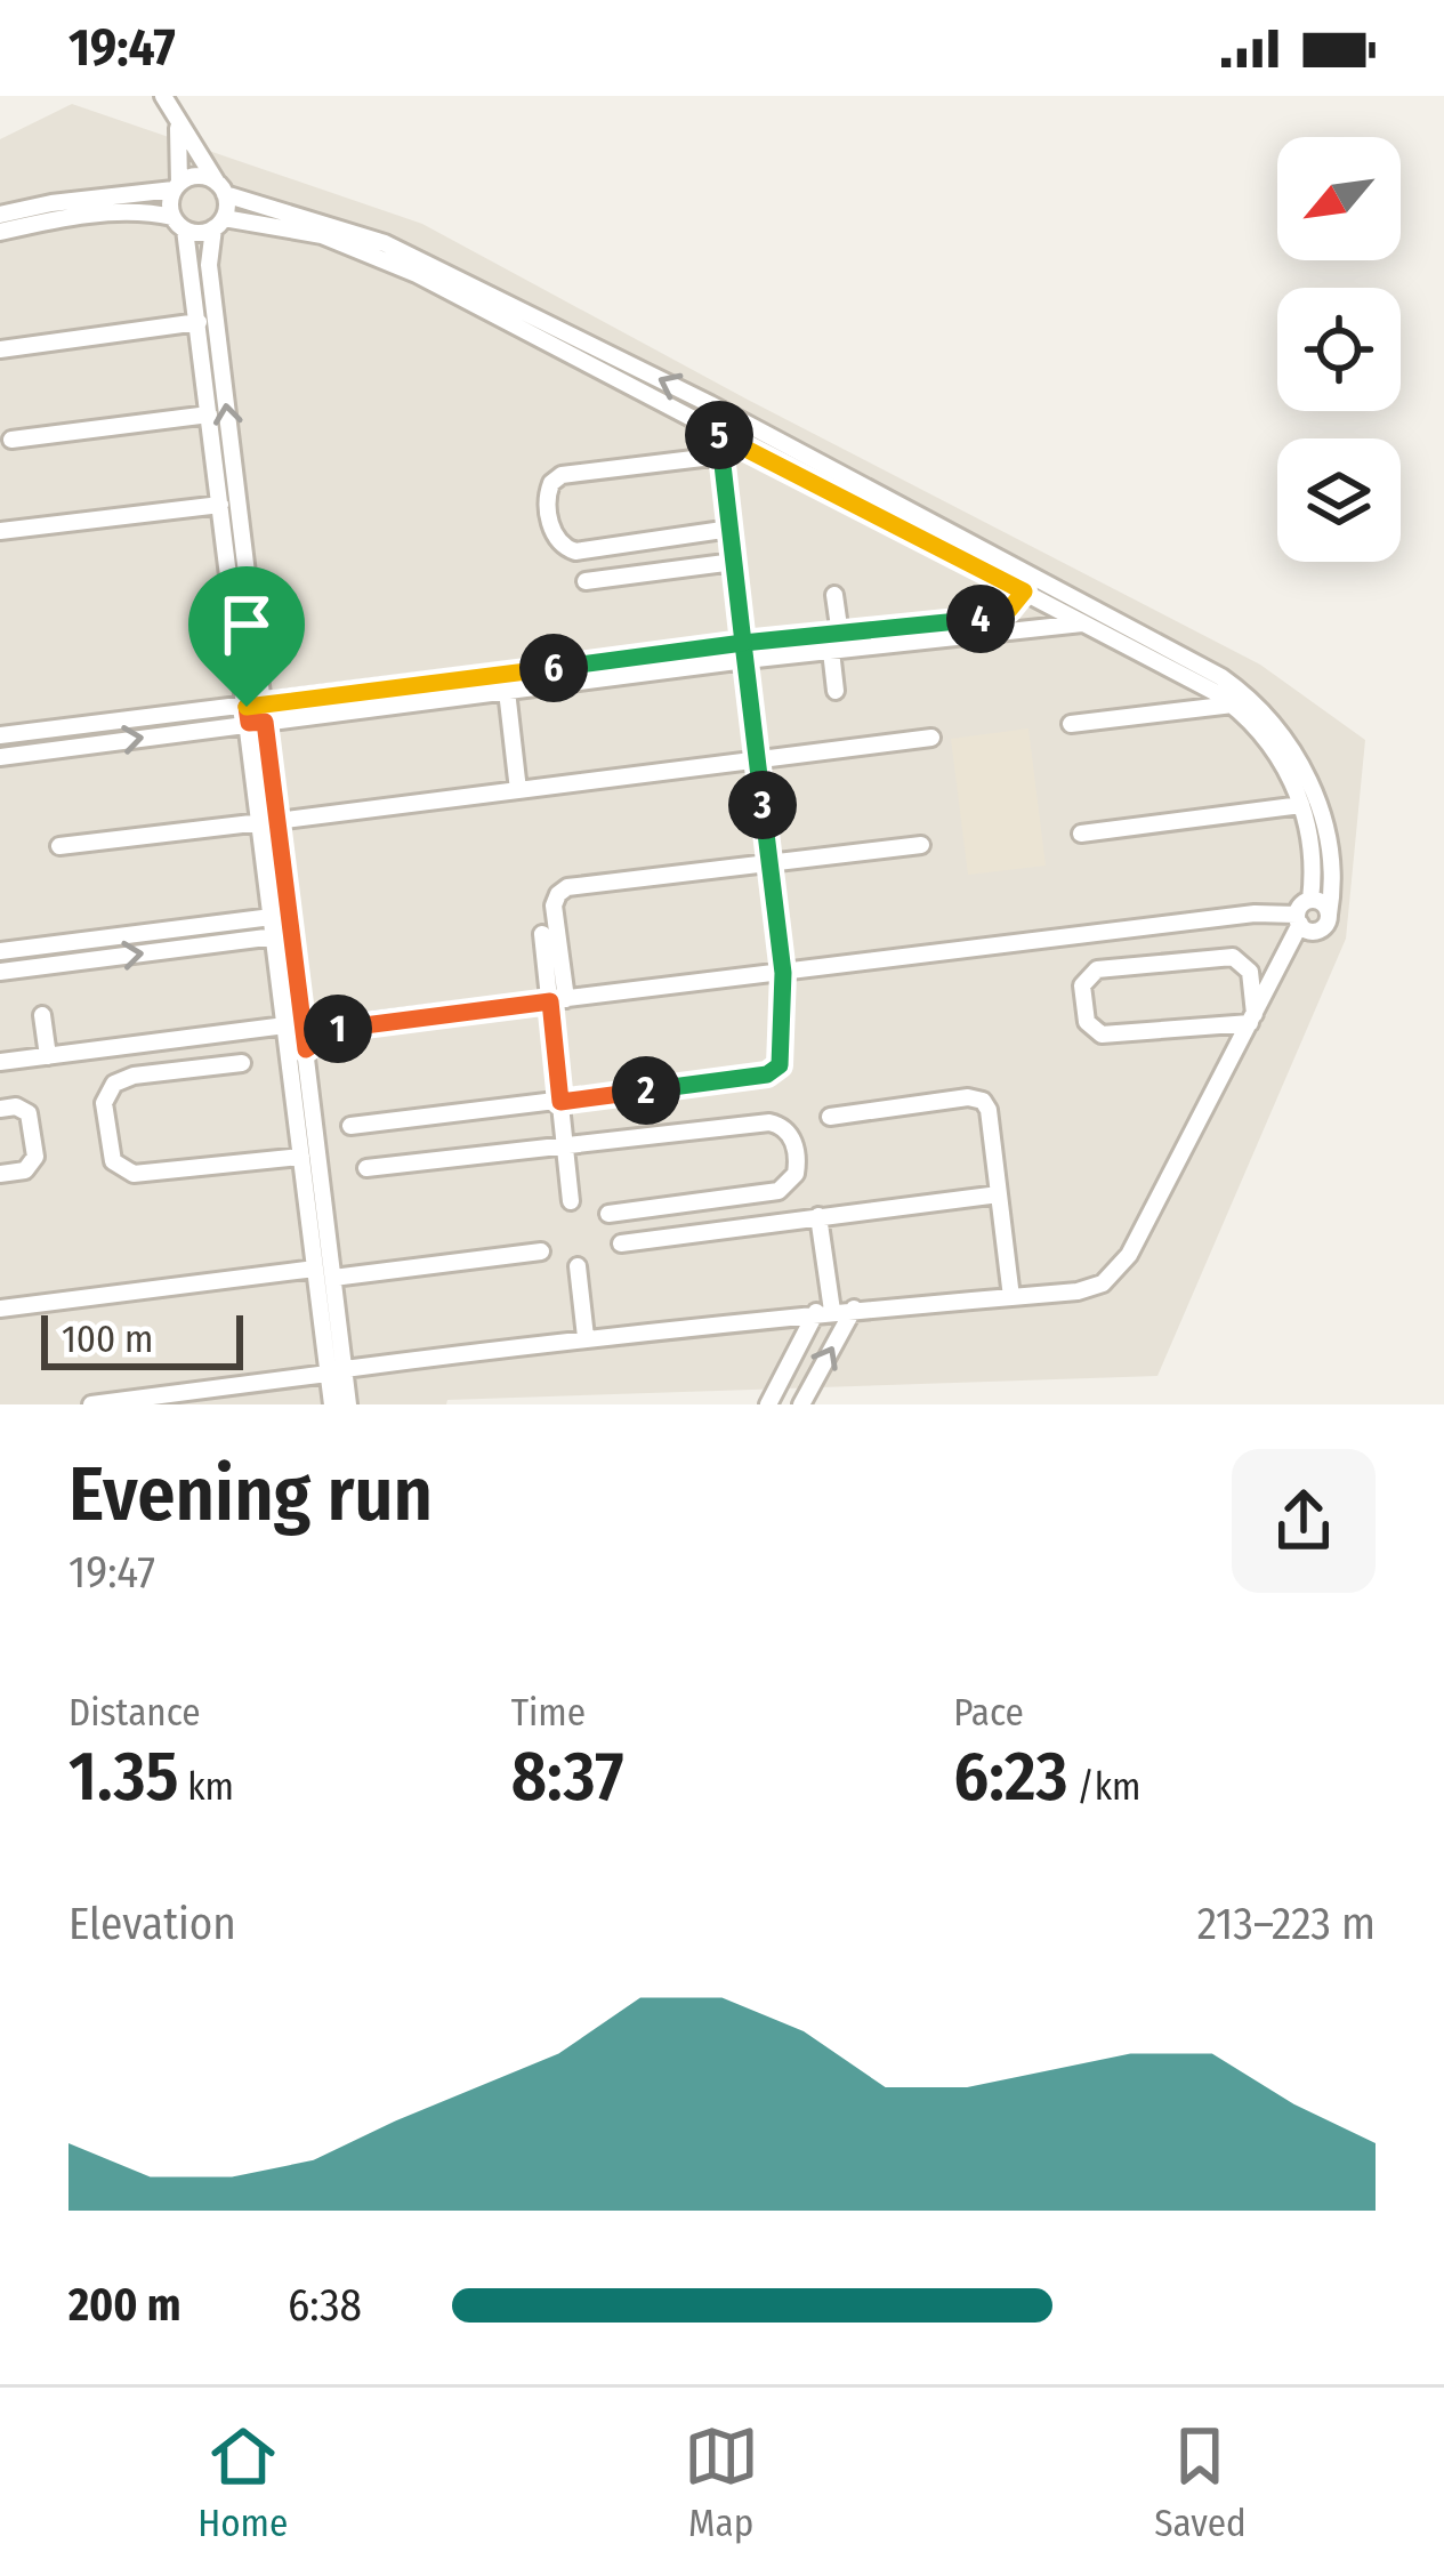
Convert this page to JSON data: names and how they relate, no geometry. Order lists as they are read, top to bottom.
{
  "scale_bar": "100 m",
  "north": "bottom left",
  "page": {
    "status": "19:47",
    "pins": [
      "5",
      "4",
      "6",
      "3",
      "1",
      "2"
    ],
    "scale": "100 m",
    "heading": ["Evening run", "19:47"],
    "stats": [
      ["Distance", "1.35 km"],
      ["Time", "8:37"],
      ["Pace", "6:23 /km"]
    ],
    "chart": ["Elevation", "213–223 m"],
    "list": [
      {
        "name": "200 m",
        "note": "6:38"
      }
    ],
    "tabs": ["Home", "Map", "Saved"]
  }
}
